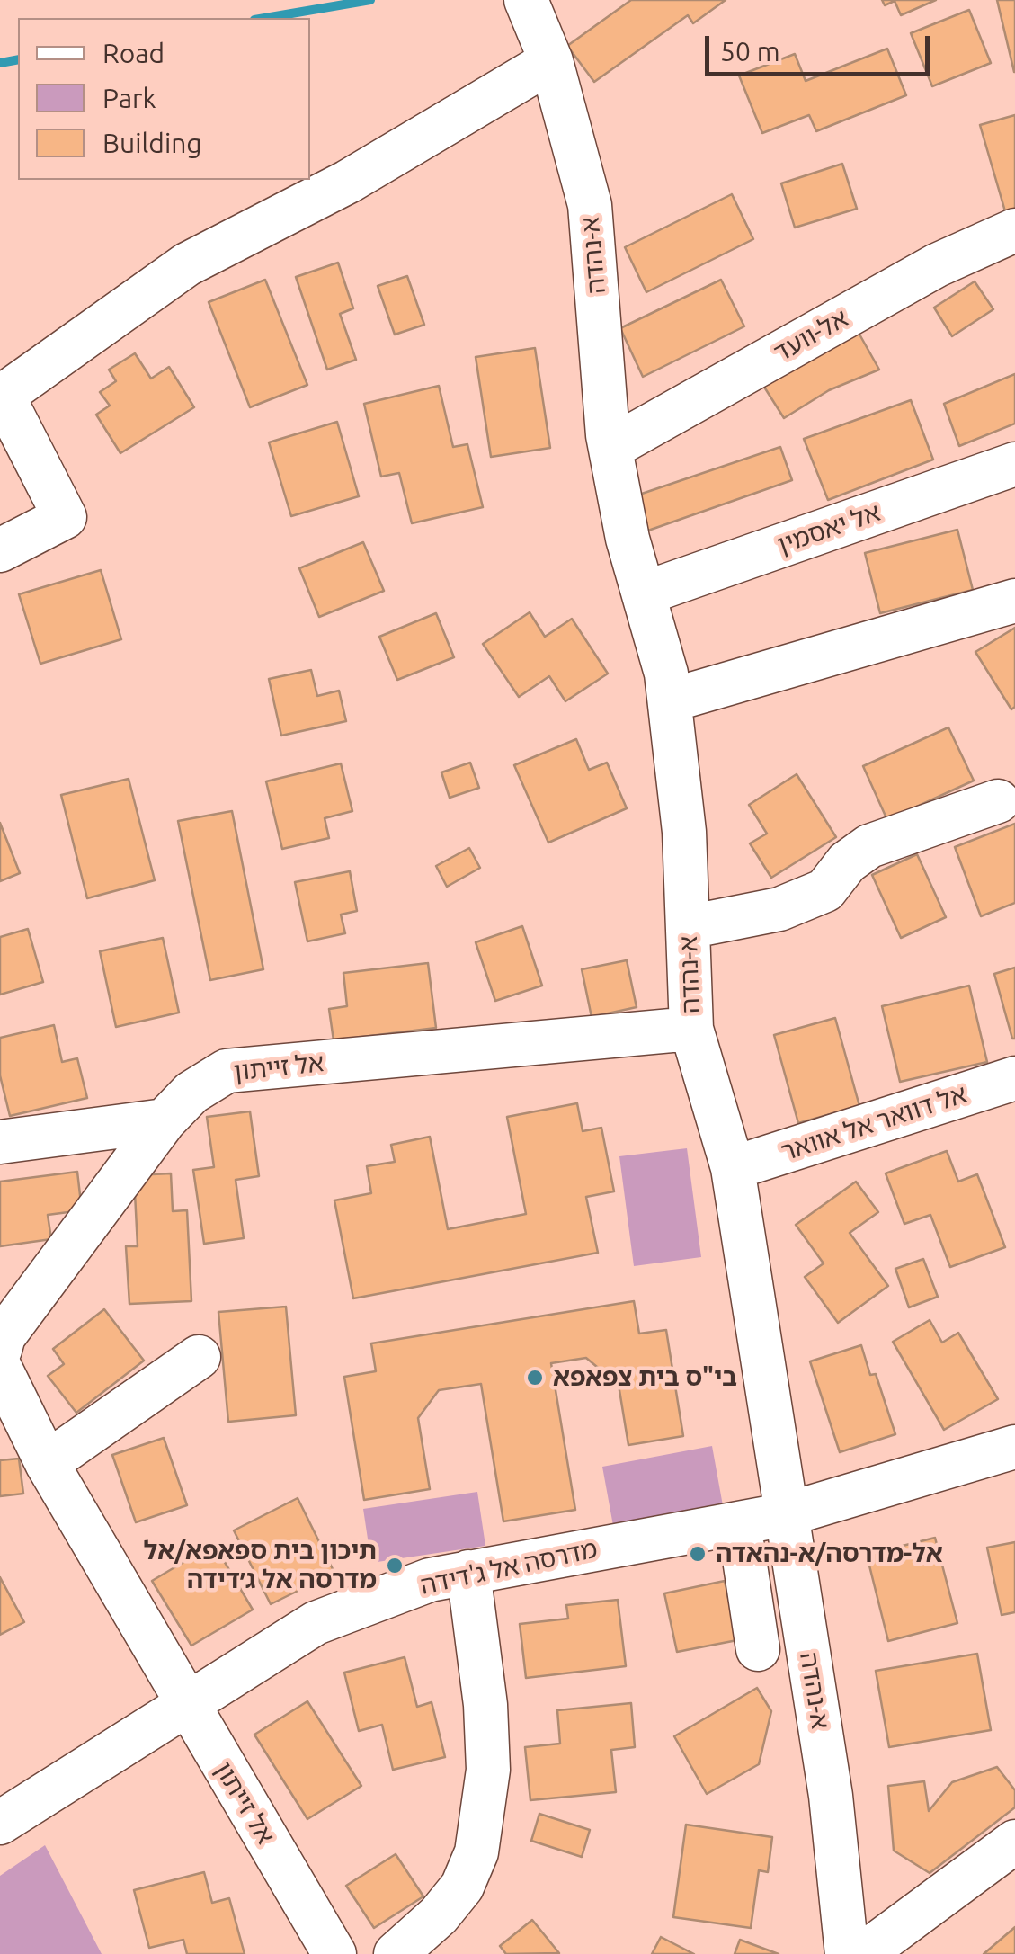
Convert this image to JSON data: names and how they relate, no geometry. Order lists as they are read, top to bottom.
{
  "streets": {
    "street": [
      "א-נהדה",
      "אל-וועד",
      "אל יאסמין",
      "אל זייתון",
      "אל דוואר אל אוואר",
      "מדרסה אל ג'דידה"
    ]
  },
  "crossings": [
    ["א-נהדה", "אל-וועד"],
    ["א-נהדה", "אל יאסמין"],
    ["א-נהדה", "אל זייתון"],
    ["א-נהדה", "אל דוואר אל אוואר"],
    ["א-נהדה", "מדרסה אל ג'דידה"],
    ["אל זייתון", "מדרסה אל ג'דידה"]
  ],
  "places": ["בי\"ס בית צפאפא", "אל-מדרסה/א-נהאדה", "תיכון בית ספאפא/אל מדרסה אל ג׳דידה"],
  "legend": ["Road", "Park", "Building"],
  "scale_bar": "50 m"
}
